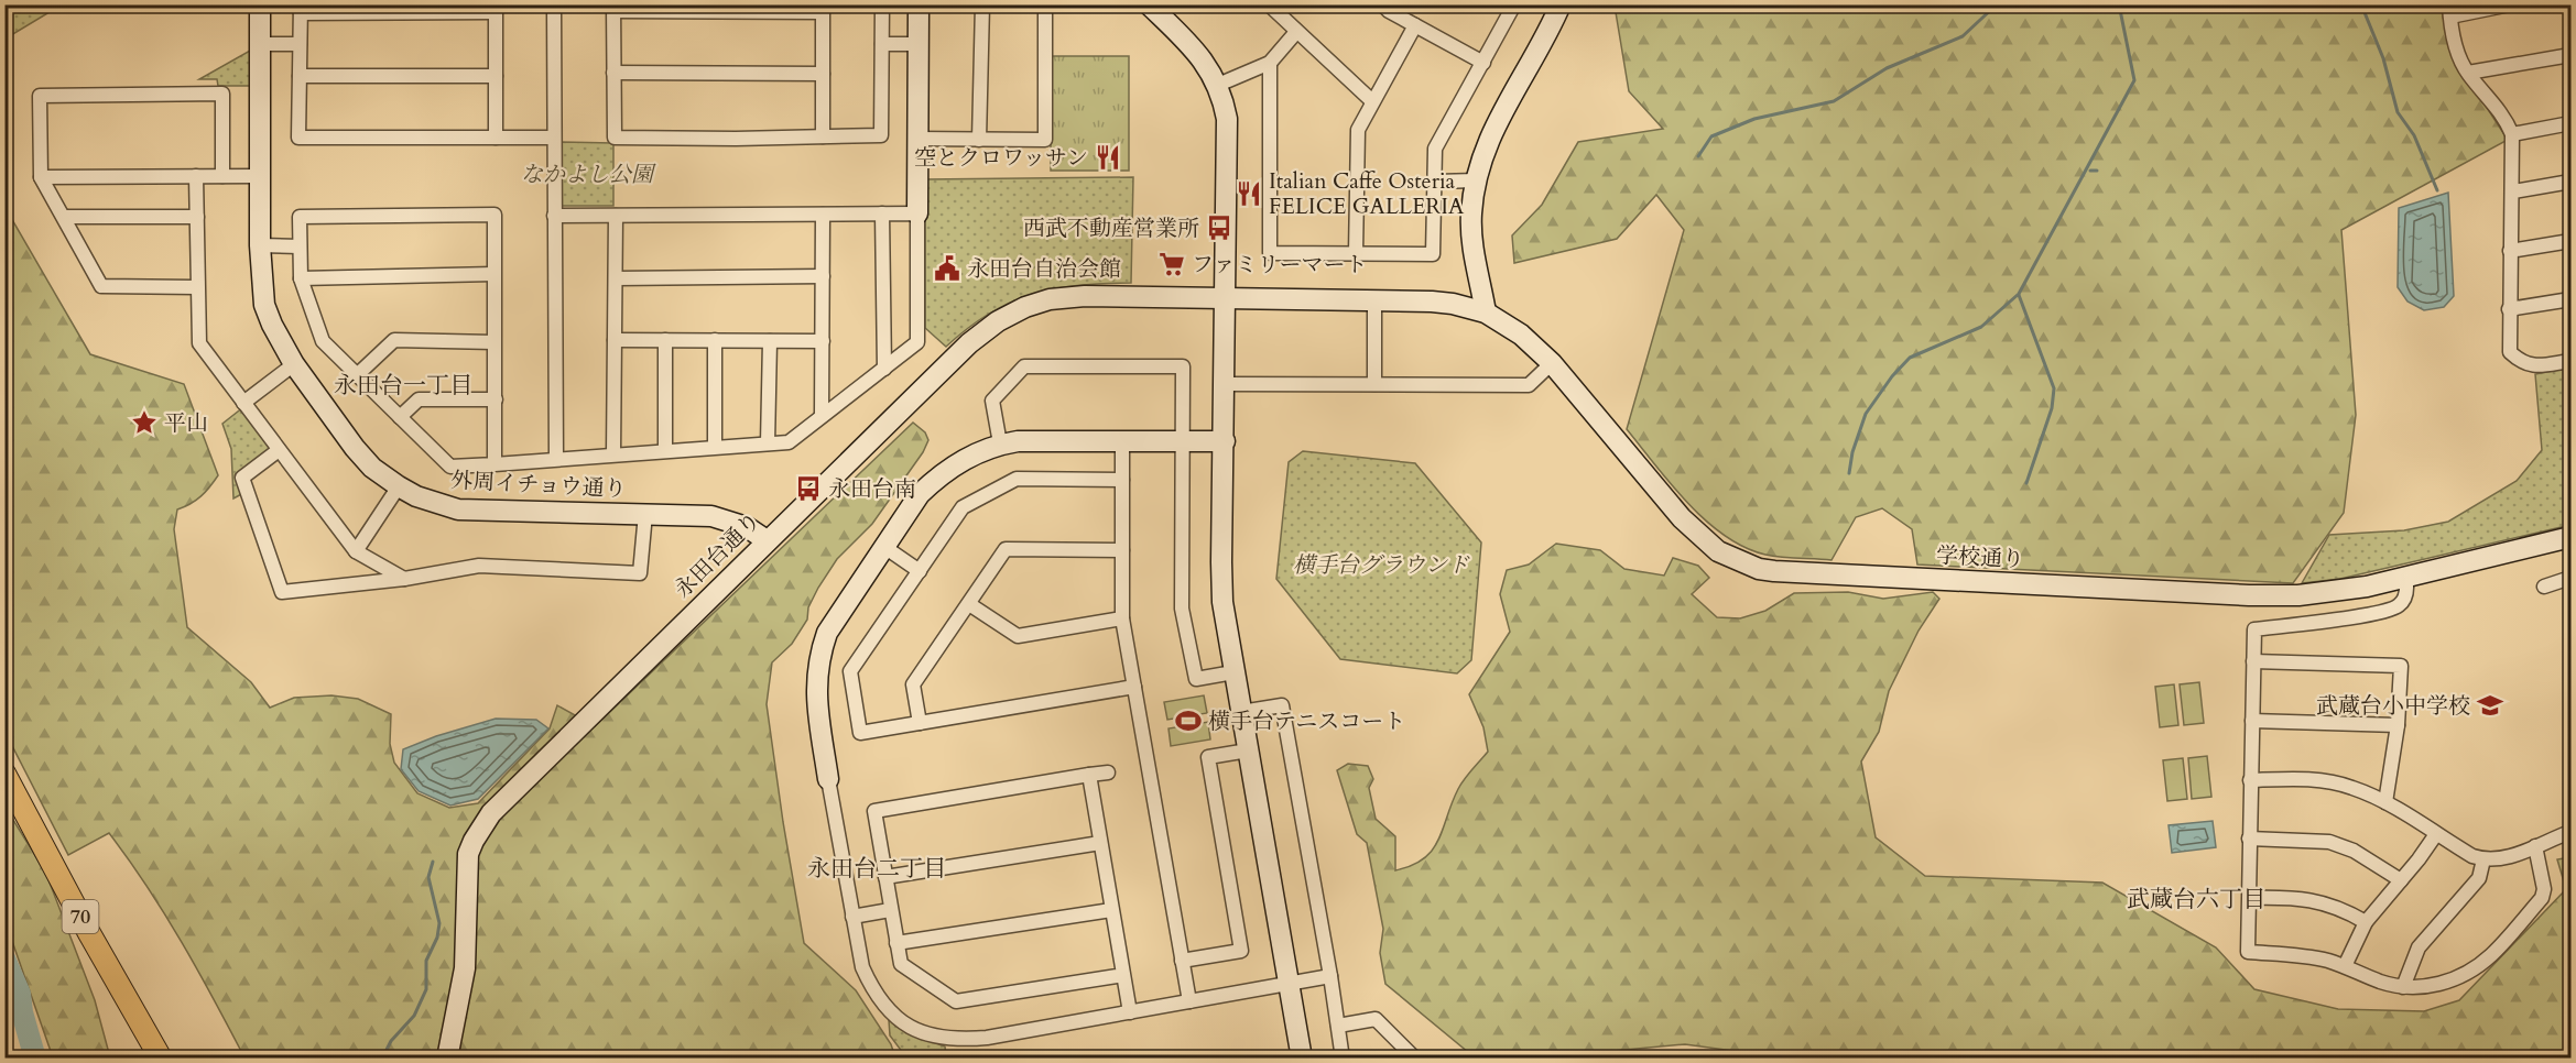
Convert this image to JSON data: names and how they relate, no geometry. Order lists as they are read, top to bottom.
{
  "streets": {
    "main road": ["70"],
    "street": ["外周イチョウ通り", "永田台通り", "学校通り"]
  },
  "crossings": [
    ["外周イチョウ通り", "永田台通り"],
    ["永田台通り", "学校通り"]
  ],
  "districts": ["永田台一丁目", "永田台二丁目", "武蔵台六丁目"],
  "parks": ["なかよし公園", "横手台グラウンド"],
  "places": {
    "restaurant": ["空とクロワッサン", "Italian Caffe Osteria FELICE GALLERIA"],
    "bus stop": ["西武不動産営業所", "永田台南"],
    "supermarket": ["ファミリーマート"],
    "public building": ["永田台自治会館"],
    "place": ["平山"],
    "school or university": ["武蔵台小中学校"],
    "sports": ["横手台テニスコート"]
  }
}
